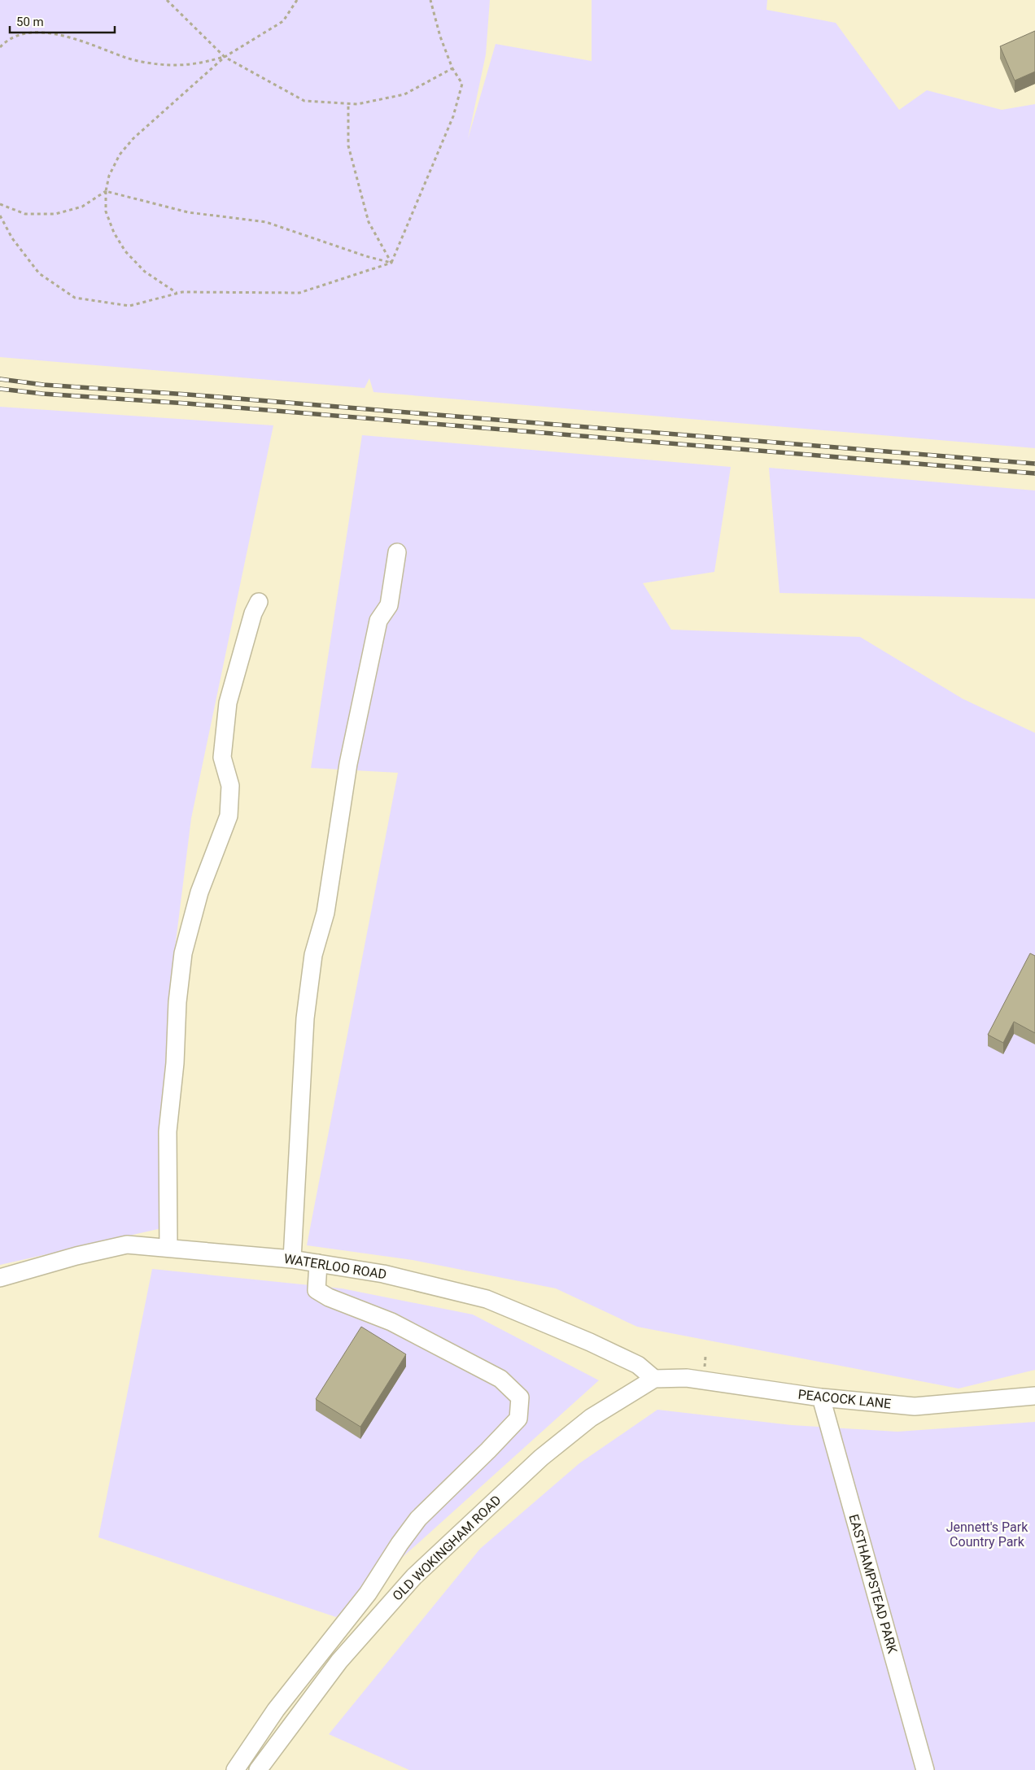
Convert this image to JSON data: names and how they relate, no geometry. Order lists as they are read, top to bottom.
{
  "streets": {
    "street": [
      "WATERLOO ROAD",
      "PEACOCK LANE",
      "OLD WOKINGHAM ROAD",
      "EASTHAMPSTEAD PARK"
    ]
  },
  "crossings": [
    ["WATERLOO ROAD", "PEACOCK LANE"],
    ["WATERLOO ROAD", "OLD WOKINGHAM ROAD"],
    ["PEACOCK LANE", "OLD WOKINGHAM ROAD"],
    ["PEACOCK LANE", "EASTHAMPSTEAD PARK"]
  ],
  "parks": ["Jennett's Park Country Park"],
  "scale_bar": "50 m"
}
